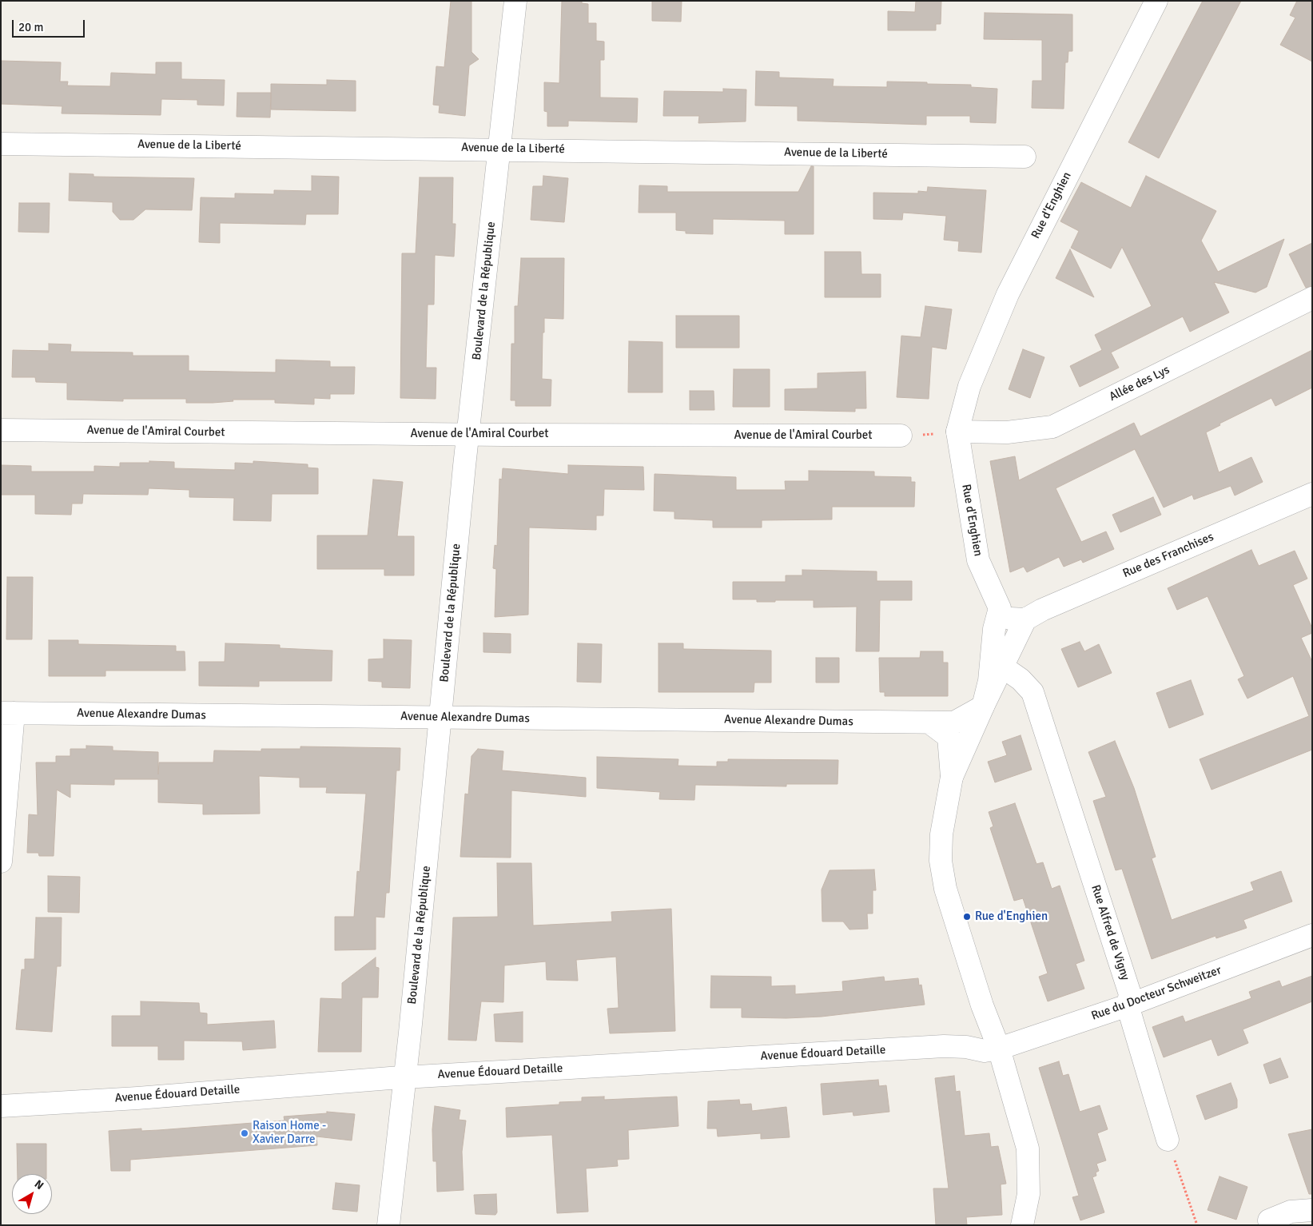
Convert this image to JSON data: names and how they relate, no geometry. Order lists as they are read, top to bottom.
{
  "streets": {
    "street": [
      "Avenue de la Liberté",
      "Rue d'Enghien",
      "Boulevard de la République",
      "Allée des Lys",
      "Avenue de l'Amiral Courbet",
      "Rue des Franchises",
      "Avenue Alexandre Dumas",
      "Rue Alfred de Vigny",
      "Rue du Docteur Schweitzer",
      "Avenue Édouard Detaille"
    ]
  },
  "crossings": [
    ["Avenue de la Liberté", "Boulevard de la République"],
    ["Rue d'Enghien", "Allée des Lys"],
    ["Rue d'Enghien", "Rue des Franchises"],
    ["Rue d'Enghien", "Avenue Alexandre Dumas"],
    ["Rue d'Enghien", "Rue Alfred de Vigny"],
    ["Rue d'Enghien", "Rue du Docteur Schweitzer"],
    ["Rue d'Enghien", "Avenue Édouard Detaille"],
    ["Boulevard de la République", "Avenue de l'Amiral Courbet"],
    ["Boulevard de la République", "Avenue Alexandre Dumas"],
    ["Boulevard de la République", "Avenue Édouard Detaille"],
    ["Rue Alfred de Vigny", "Rue du Docteur Schweitzer"],
    ["Rue du Docteur Schweitzer", "Avenue Édouard Detaille"]
  ],
  "places": ["Rue d'Enghien", "Raison Home - Xavier Darre"],
  "scale_bar": "20 m",
  "north": "top right"
}
